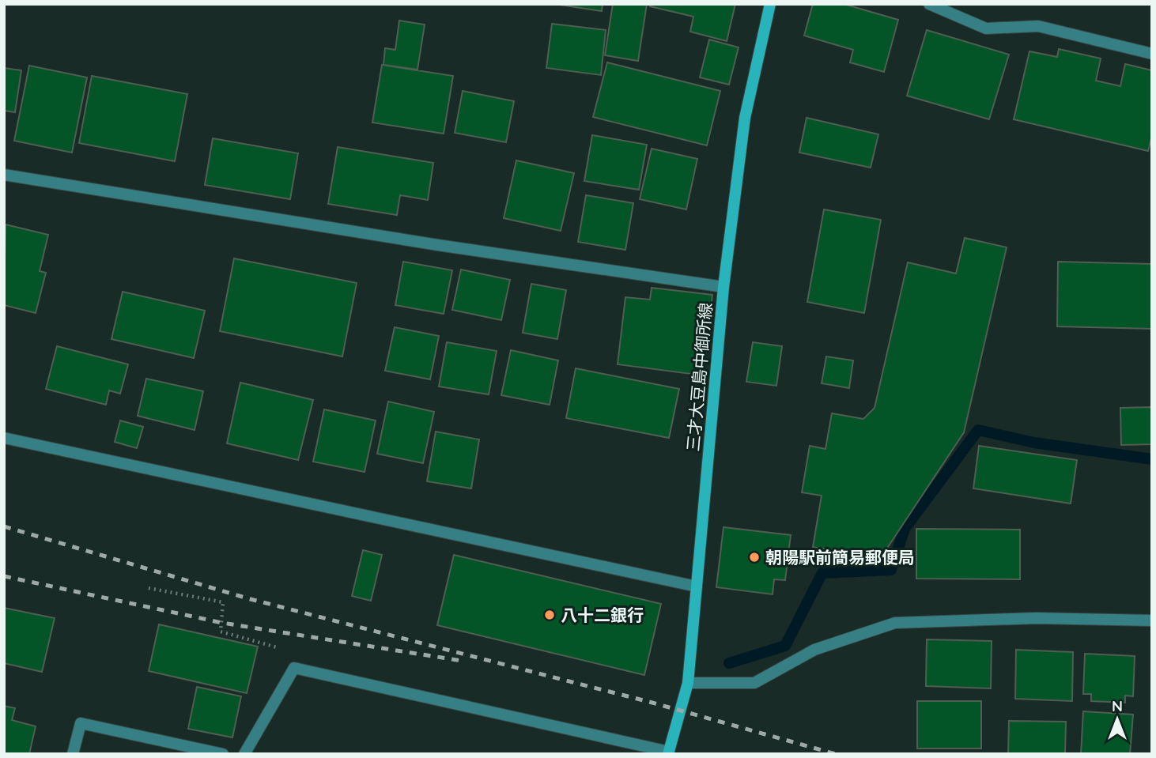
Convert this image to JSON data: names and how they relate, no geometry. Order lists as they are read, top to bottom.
{
  "streets": {
    "main road": ["三才大豆島中御所線"]
  },
  "places": ["朝陽駅前簡易郵便局", "八十二銀行"],
  "north": "top"
}
